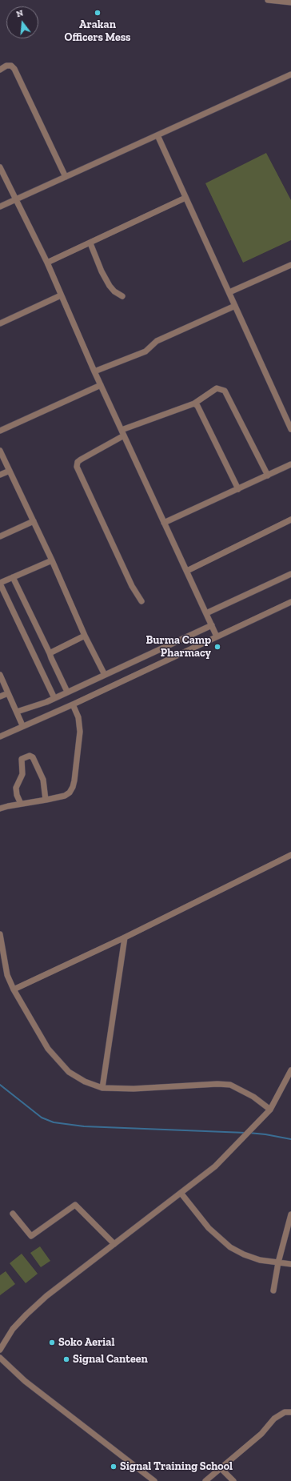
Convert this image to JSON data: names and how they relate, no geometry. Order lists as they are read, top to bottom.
{
  "places": [
    "Arakan Officers Mess",
    "Burma Camp Pharmacy",
    "Soko Aerial",
    "Signal Canteen",
    "Signal Training School"
  ],
  "north": "top"
}
